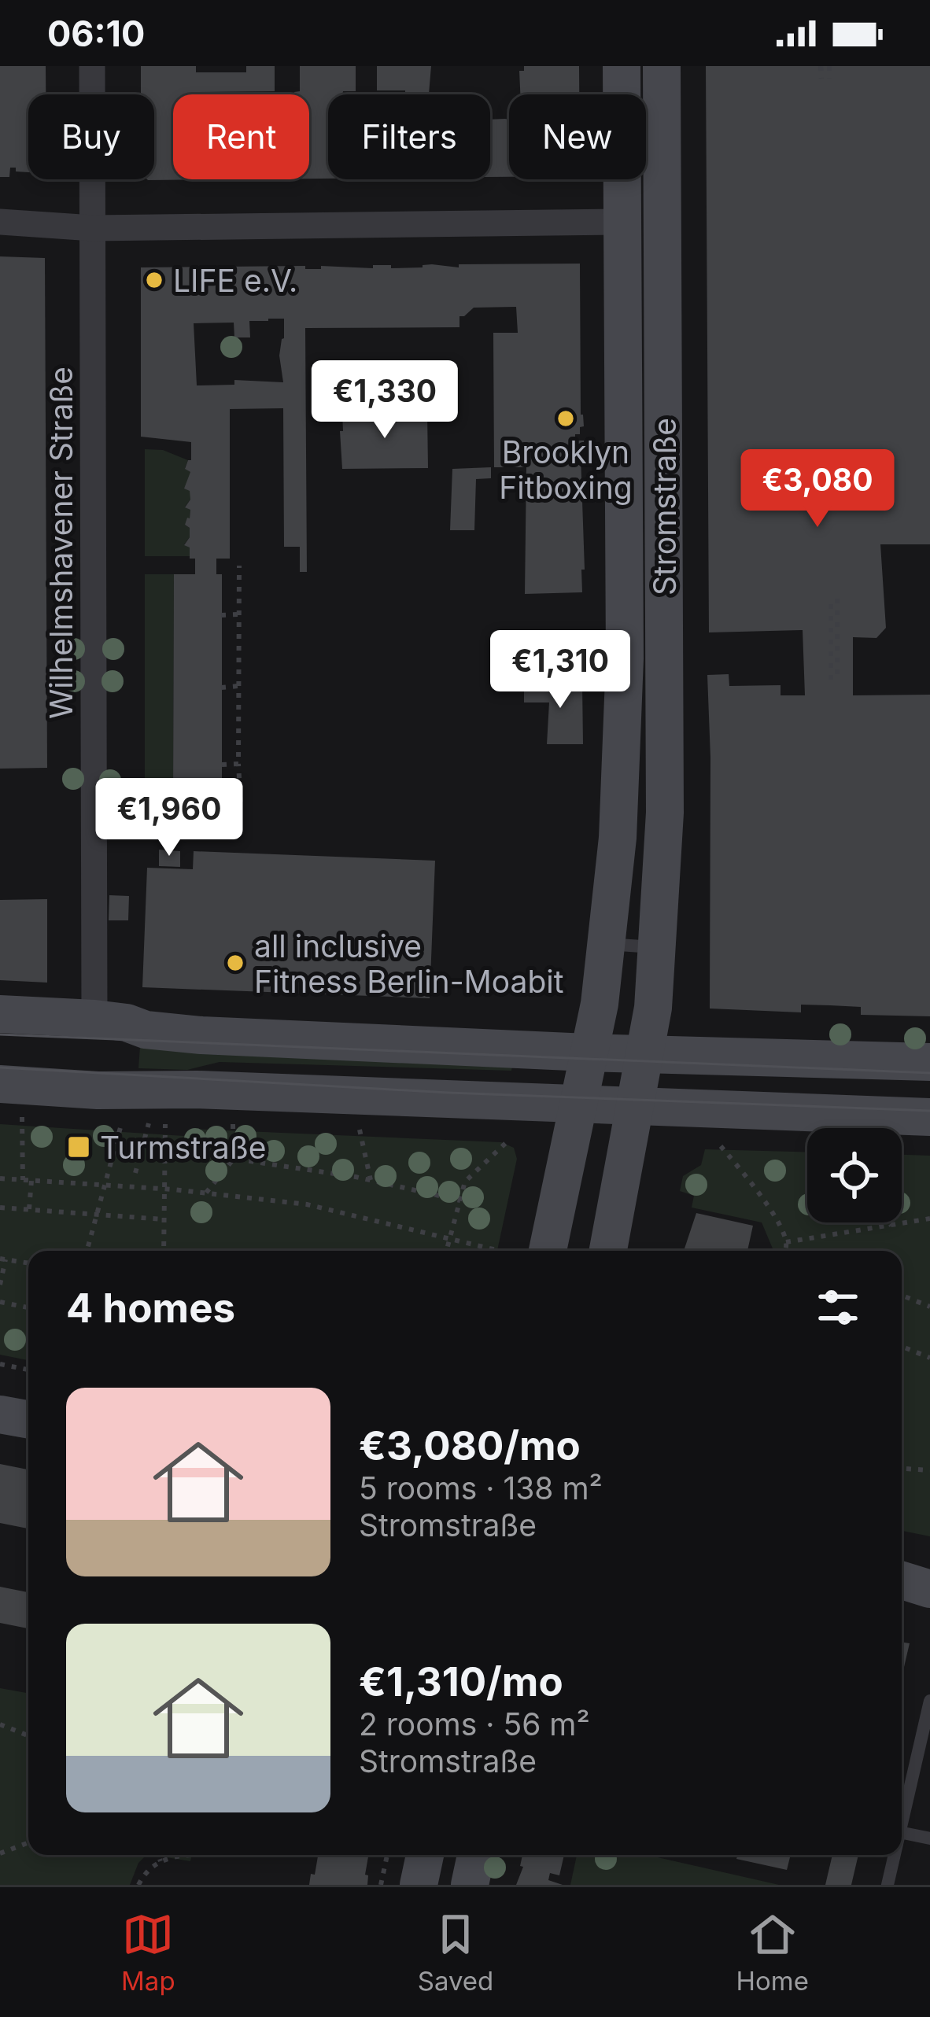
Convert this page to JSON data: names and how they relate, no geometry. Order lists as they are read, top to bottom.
{
  "streets": {
    "main road": ["Stromstraße"],
    "street": ["Wilhelmshavener Straße"]
  },
  "places": {
    "other": ["LIFE e.V.", "Brooklyn Fitboxing", "all inclusive Fitness Berlin-Moabit"],
    "transit": ["Turmstraße"]
  },
  "page": {
    "status": "06:10",
    "chip": [
      "Buy",
      "Rent",
      "Filters",
      "New"
    ],
    "price": [
      "€1,330",
      "€3,080",
      "€1,310",
      "€1,960"
    ],
    "heading": "4 homes",
    "list": [
      {
        "name": "€3,080/mo",
        "note": "5 rooms · 138 m² · Stromstraße"
      },
      {
        "name": "€1,310/mo",
        "note": "2 rooms · 56 m² · Stromstraße"
      }
    ],
    "tabs": ["Map", "Saved", "Home"]
  }
}
